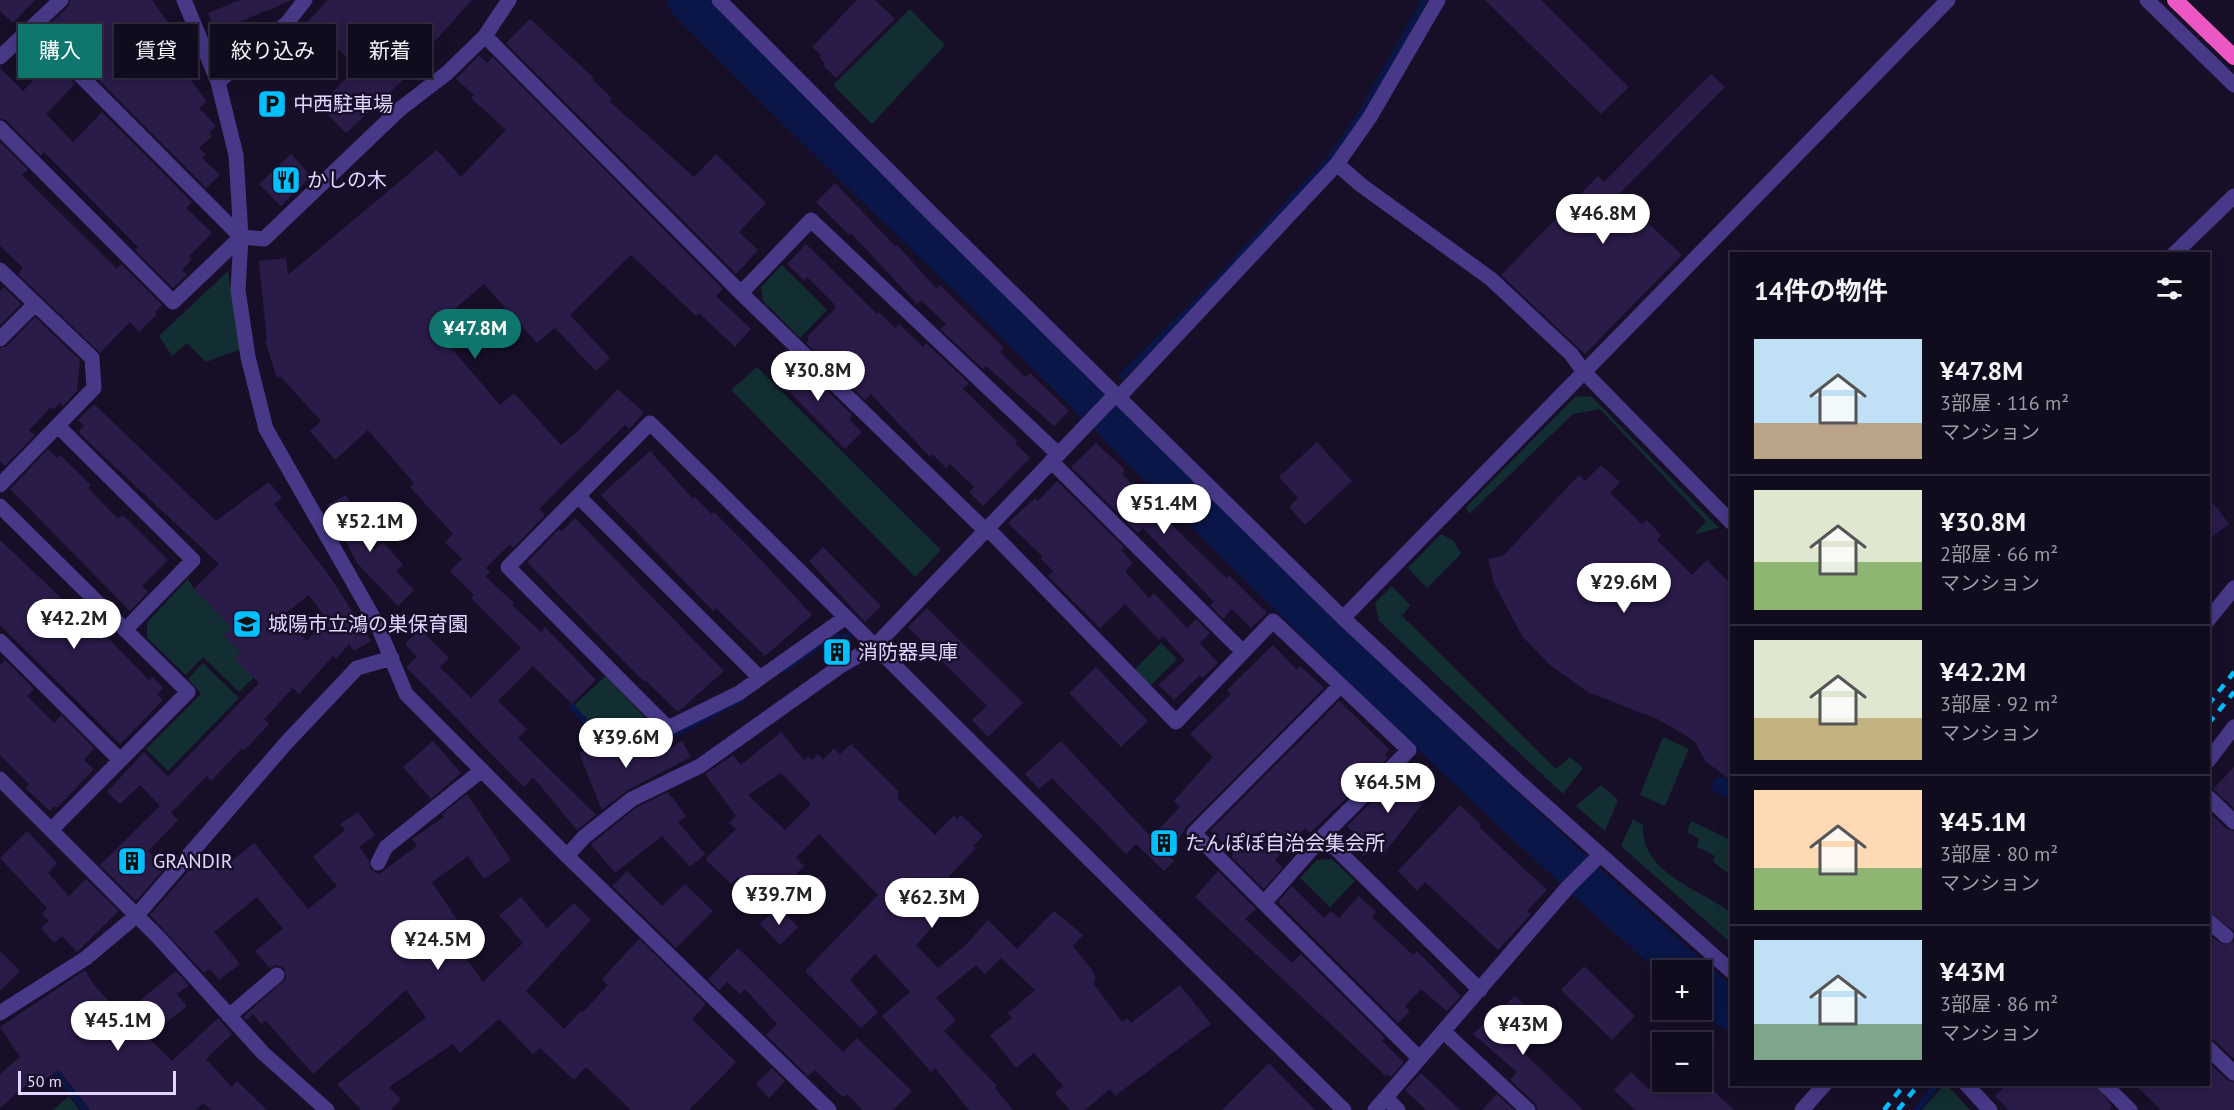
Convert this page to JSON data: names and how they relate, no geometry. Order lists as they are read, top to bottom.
{
  "places": {
    "parking": ["中西駐車場"],
    "restaurant": ["かしの木"],
    "school or university": ["城陽市立鴻の巣保育園"],
    "building": ["消防器具庫", "たんぽぽ自治会集会所", "GRANDIR"]
  },
  "scale_bar": "50 m",
  "page": {
    "chip": [
      "購入",
      "賃貸",
      "絞り込み",
      "新着"
    ],
    "price": [
      "¥46.8M",
      "¥47.8M",
      "¥30.8M",
      "¥51.4M",
      "¥52.1M",
      "¥29.6M",
      "¥42.2M",
      "¥39.6M",
      "¥64.5M",
      "¥39.7M",
      "¥62.3M",
      "¥24.5M",
      "¥45.1M",
      "¥43M"
    ],
    "heading": "14件の物件",
    "list": [
      {
        "name": "¥47.8M",
        "note": "3部屋 · 116 m² · マンション"
      },
      {
        "name": "¥30.8M",
        "note": "2部屋 · 66 m² · マンション"
      },
      {
        "name": "¥42.2M",
        "note": "3部屋 · 92 m² · マンション"
      },
      {
        "name": "¥45.1M",
        "note": "3部屋 · 80 m² · マンション"
      },
      {
        "name": "¥43M",
        "note": "3部屋 · 86 m² · マンション"
      }
    ],
    "map_buttons": ["+", "−"],
    "scale": "50 m"
  }
}
